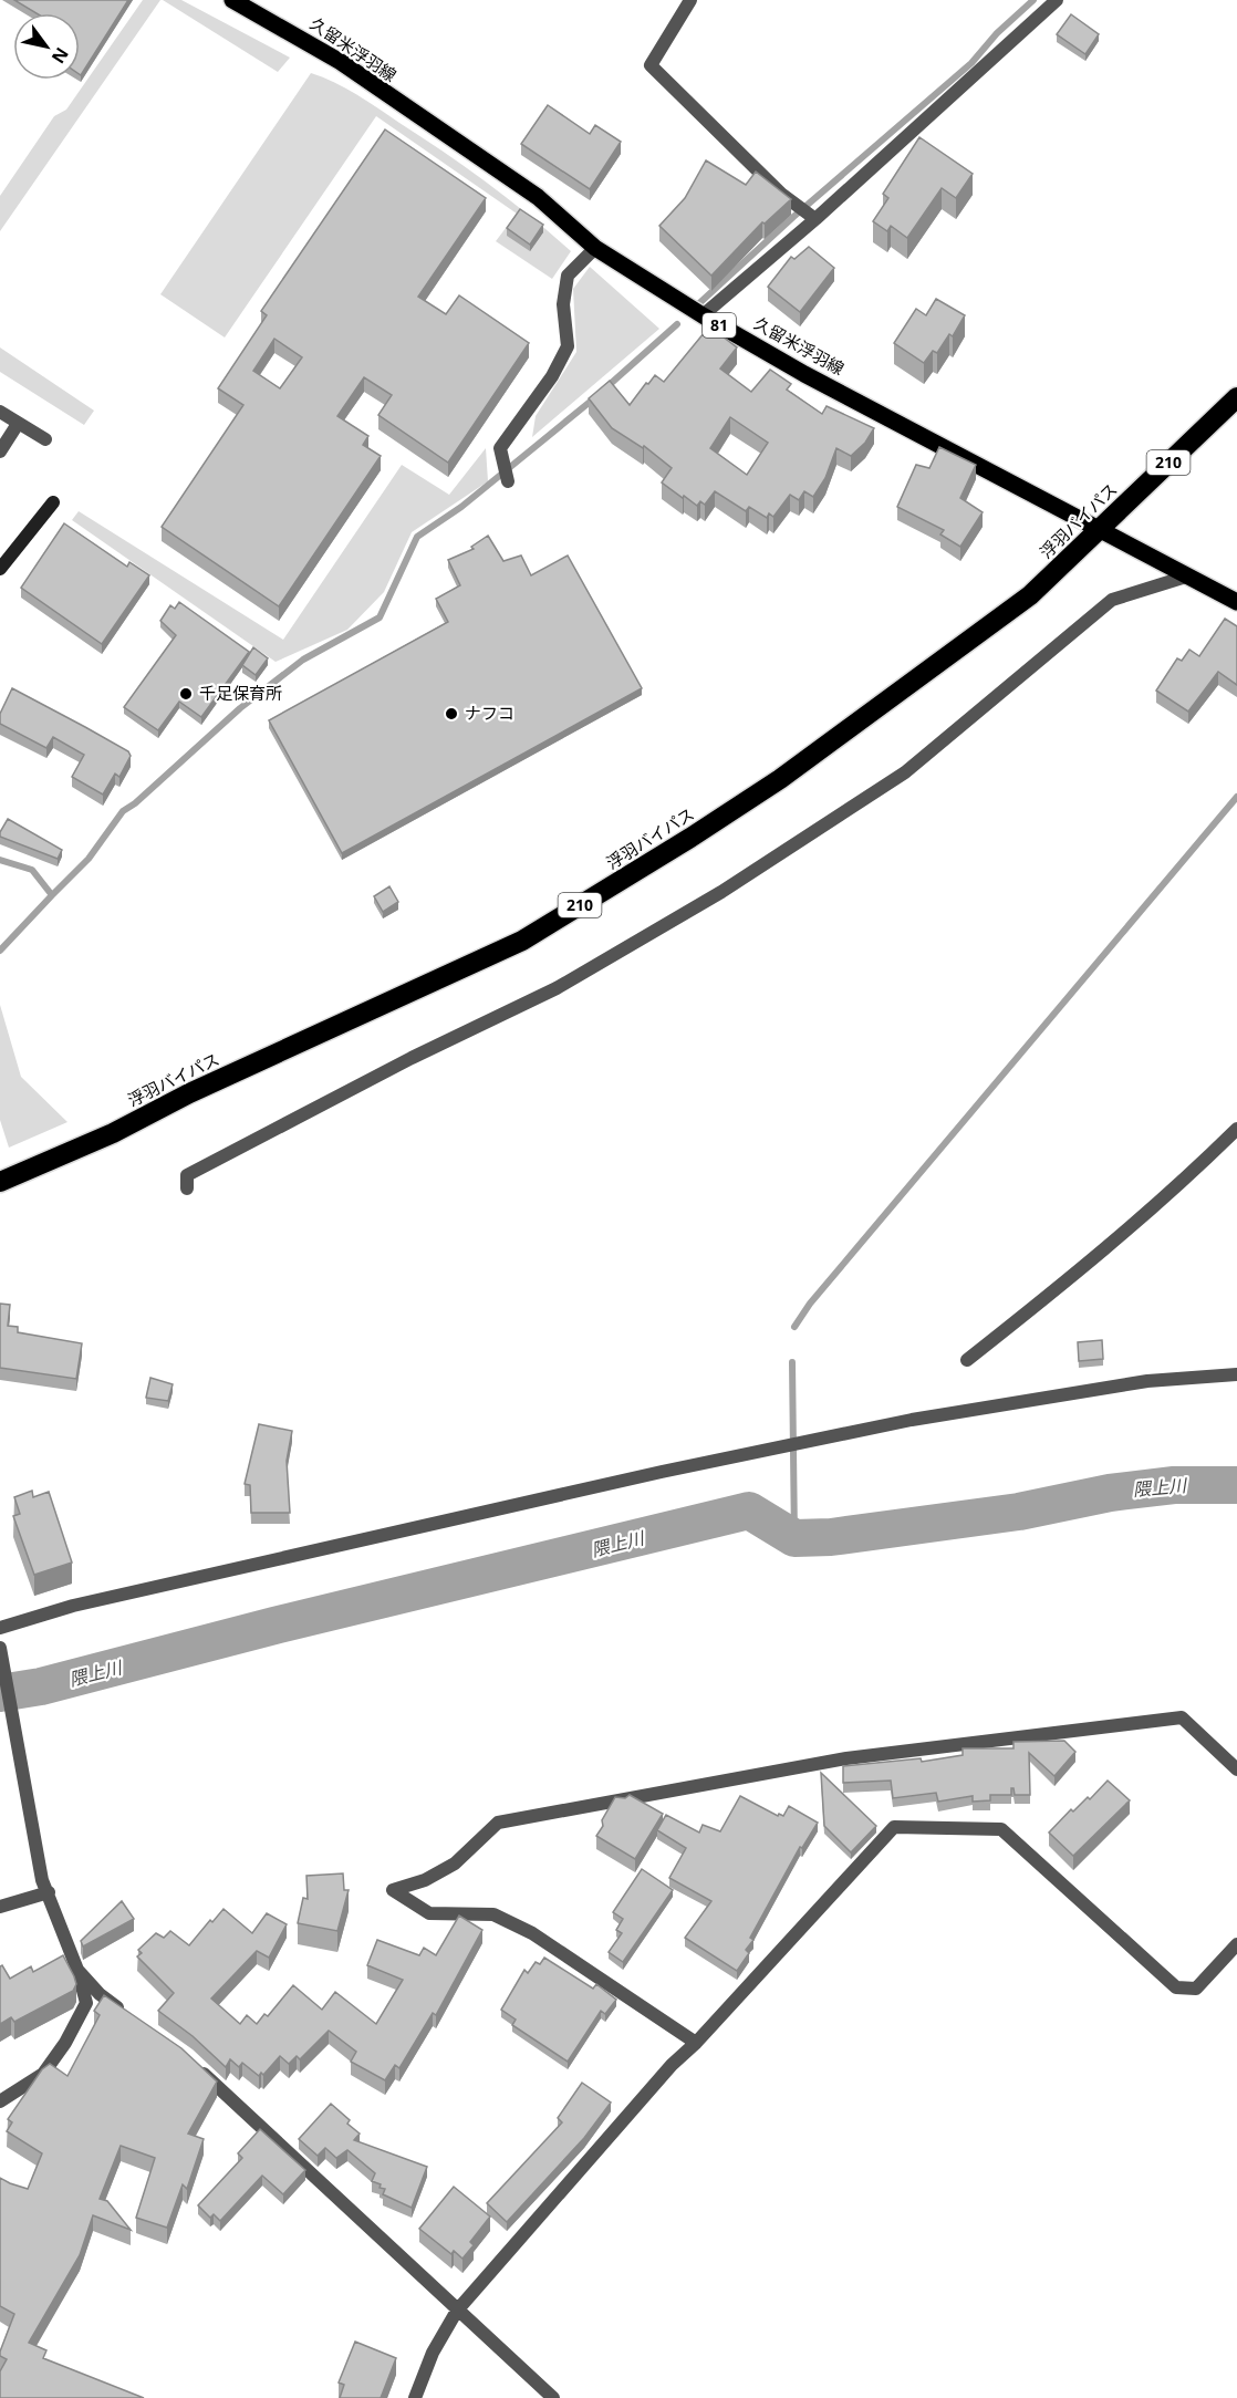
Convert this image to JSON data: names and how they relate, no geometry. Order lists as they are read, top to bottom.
{
  "streets": {
    "highway": ["210", "浮羽バイパス"],
    "main road": ["久留米浮羽線", "81"]
  },
  "crossings": [
    ["久留米浮羽線", "浮羽バイパス"]
  ],
  "water": ["隈上川"],
  "places": ["千足保育所", "ナフコ"],
  "north": "bottom right"
}
